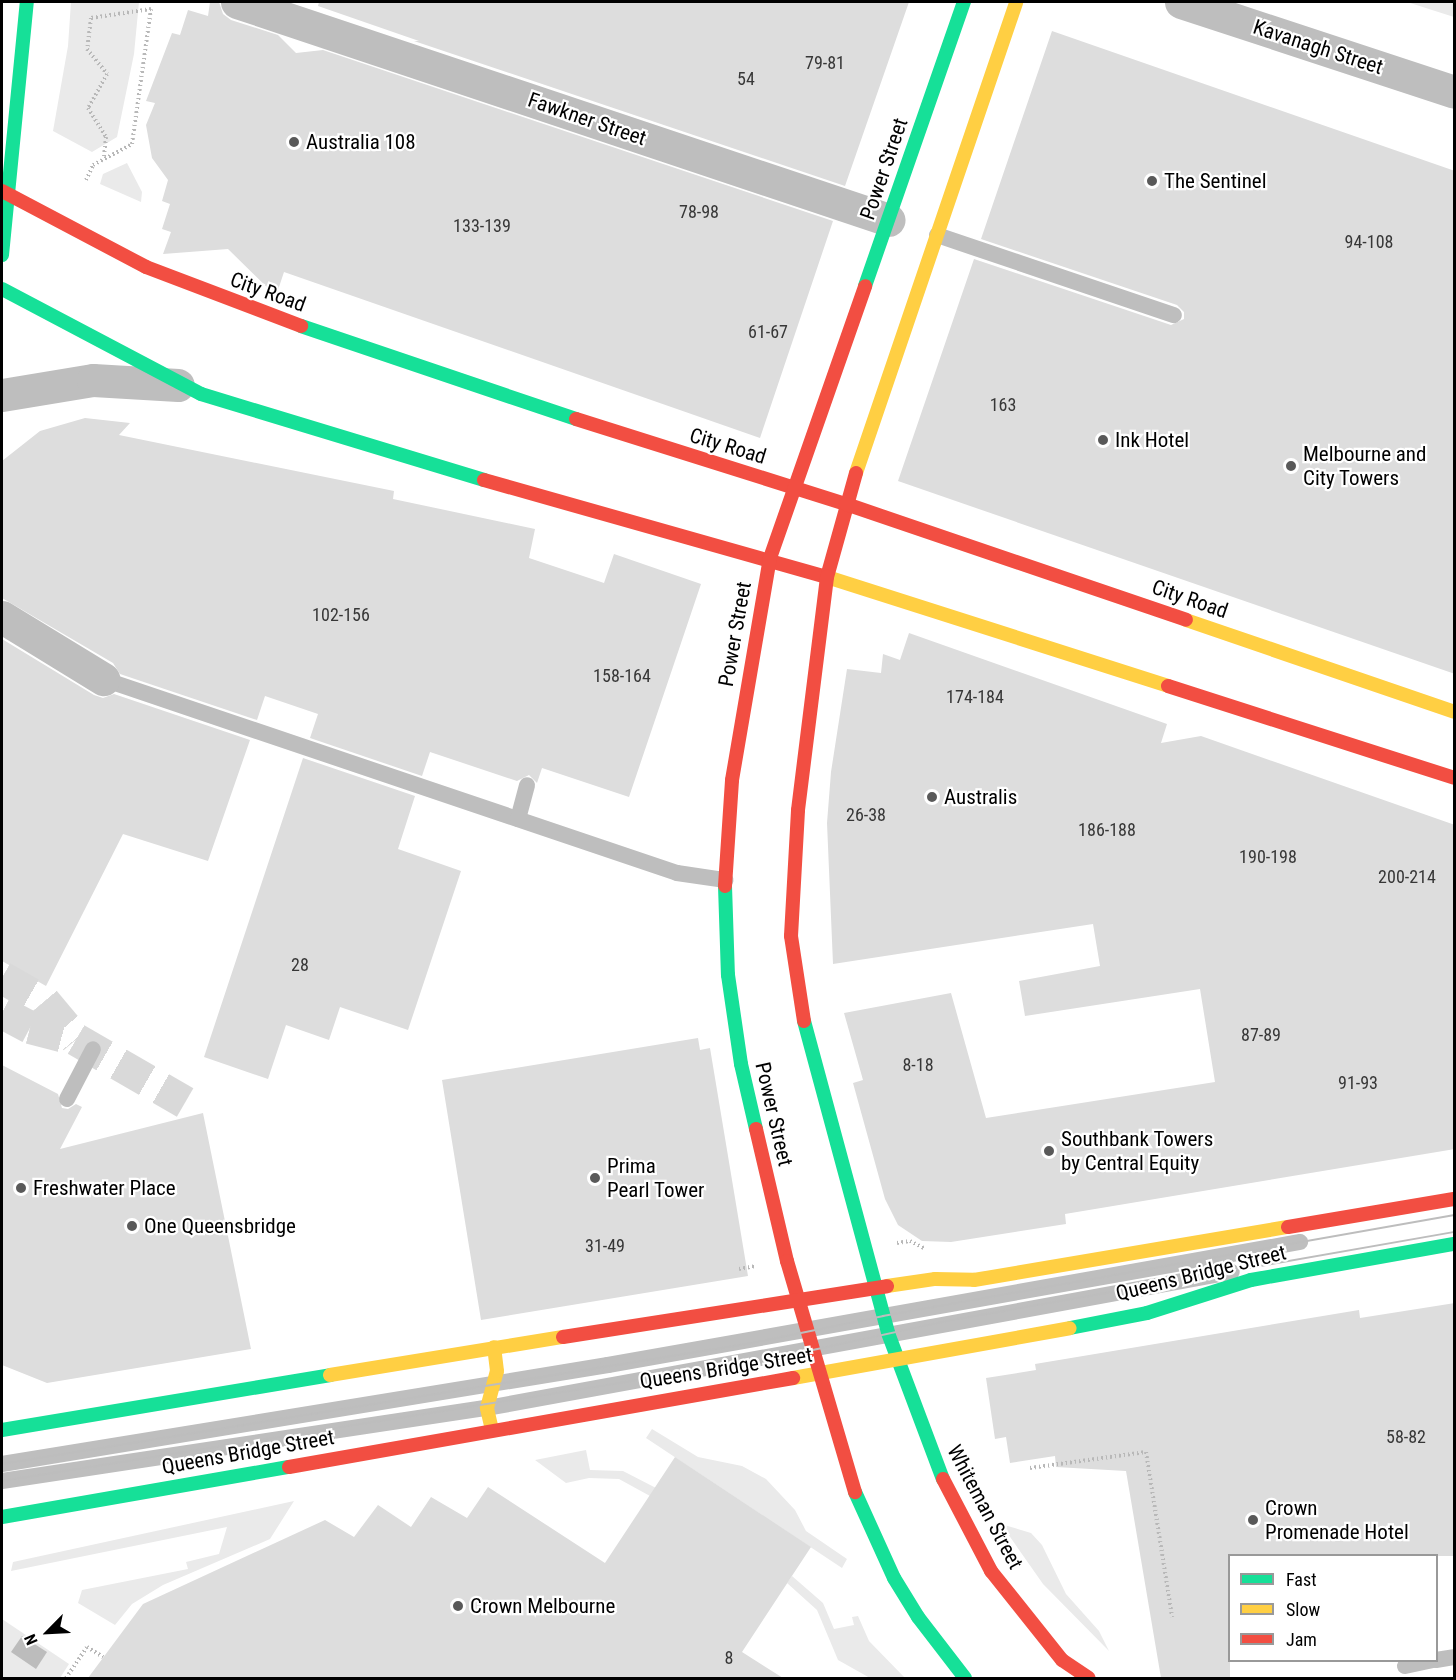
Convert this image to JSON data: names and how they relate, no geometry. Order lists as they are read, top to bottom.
{
  "streets": {
    "main road": [
      "Fawkner Street",
      "Power Street",
      "City Road",
      "Queens Bridge Street",
      "Whiteman Street"
    ],
    "street": ["Kavanagh Street"]
  },
  "crossings": [
    ["Fawkner Street", "Power Street"],
    ["Power Street", "City Road"],
    ["Power Street", "Queens Bridge Street"],
    ["Queens Bridge Street", "Whiteman Street"]
  ],
  "places": [
    "Australia 108",
    "The Sentinel",
    "Ink Hotel",
    "Melbourne and City Towers",
    "Australis",
    "Southbank Towers by Central Equity",
    "Prima Pearl Tower",
    "Freshwater Place",
    "One Queensbridge",
    "Crown Promenade Hotel",
    "Crown Melbourne"
  ],
  "house_numbers": [
    "79-81",
    "54",
    "78-98",
    "133-139",
    "94-108",
    "61-67",
    "163",
    "102-156",
    "158-164",
    "174-184",
    "26-38",
    "186-188",
    "190-198",
    "200-214",
    "28",
    "87-89",
    "8-18",
    "91-93",
    "31-49",
    "58-82",
    "8"
  ],
  "legend": ["Fast", "Slow", "Jam"],
  "north": "bottom left"
}
